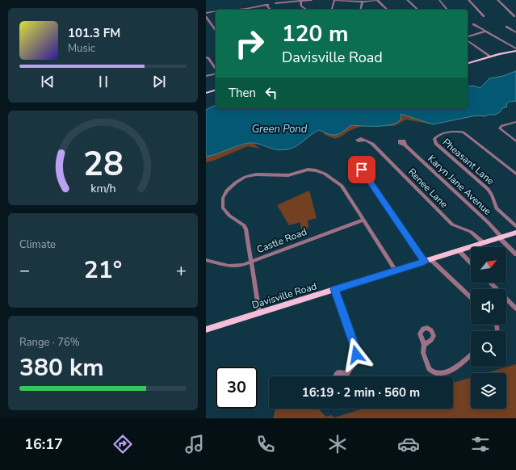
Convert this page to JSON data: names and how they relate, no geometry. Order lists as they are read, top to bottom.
{
  "streets": {
    "main road": ["Davisville Road"],
    "street": [
      "Pheasant Lane",
      "Karyn Jane Avenue",
      "Renee Lane",
      "Castle Road"
    ]
  },
  "crossings": [
    ["Karyn Jane Avenue", "Davisville Road"],
    ["Renee Lane", "Davisville Road"]
  ],
  "water": ["Green Pond"],
  "north": "top right",
  "page": {
    "turn": ["120 m", "Davisville Road"],
    "song": ["101.3 FM", "Music"],
    "then": "Then",
    "tile": [
      "Climate",
      ["Range · 76%", "380 km"]
    ],
    "heat": ["−", "21°", "+"],
    "limit": "30",
    "trip": "16:19 · 2 min · 560 m",
    "tabs": "16:17",
    "gauge": ["28", "km/h"]
  }
}
